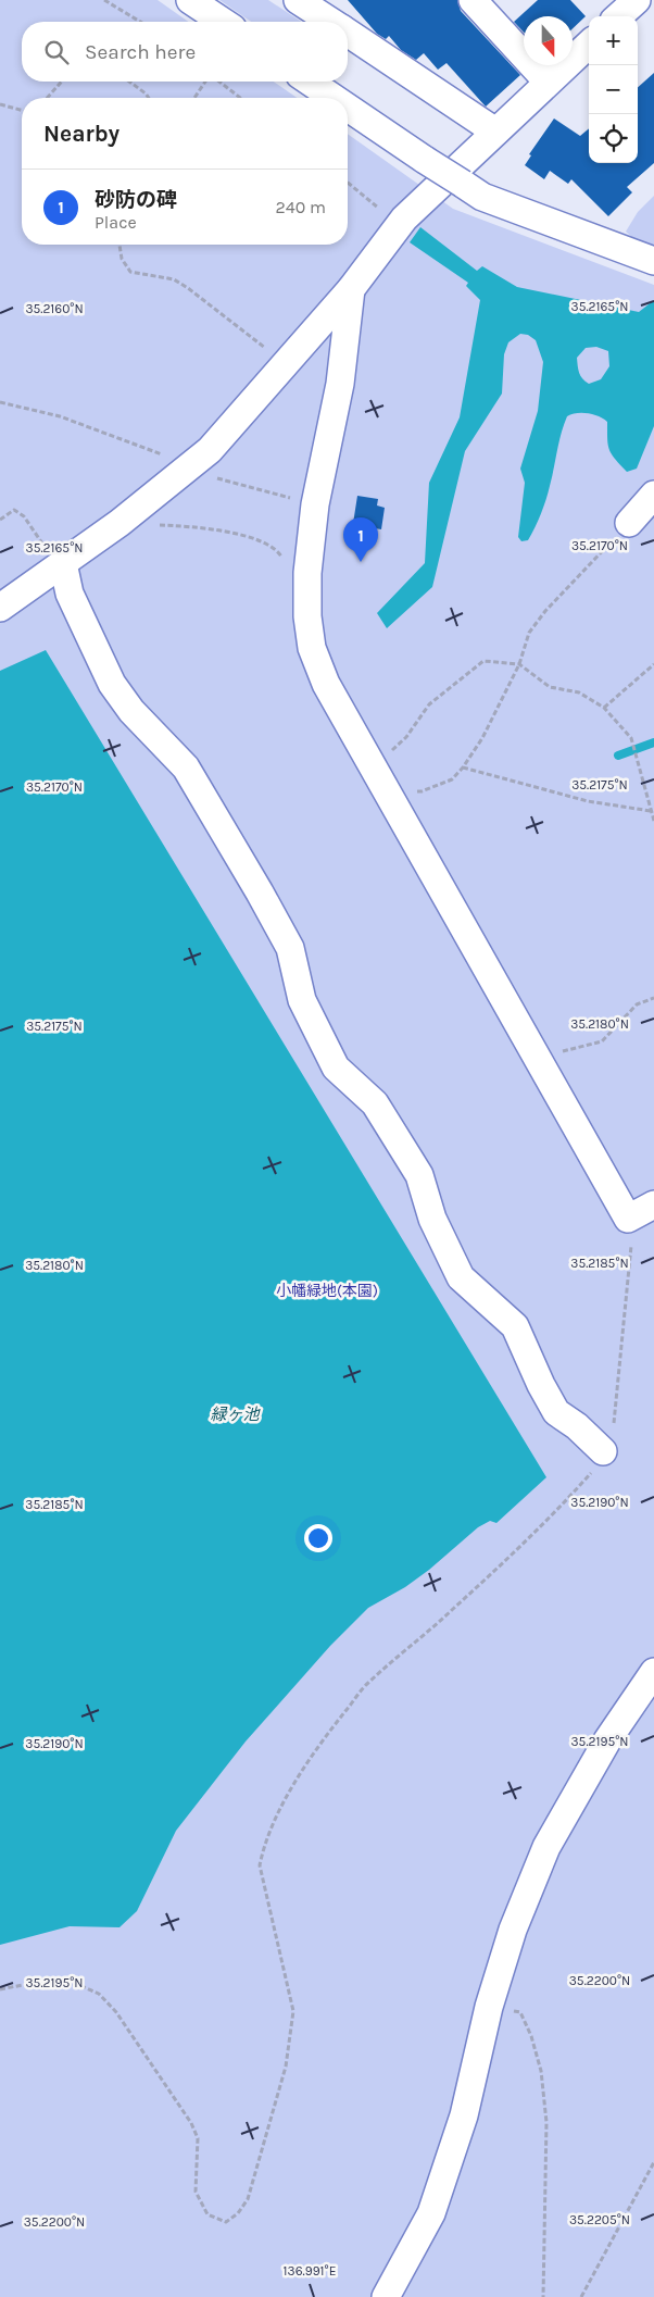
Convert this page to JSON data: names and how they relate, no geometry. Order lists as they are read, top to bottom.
{
  "water": ["緑ヶ池"],
  "parks": ["小幡緑地(本園)"],
  "north": "bottom",
  "page": {
    "map_buttons": ["+", "−"],
    "search": "Search here",
    "heading": "Nearby",
    "list": [
      {
        "mark": "1",
        "name": "砂防の碑",
        "note": "Place",
        "value": "240 m"
      }
    ],
    "pins": "1"
  },
  "coordinates": [
    "35.2165°N",
    "35.2160°N",
    "35.2170°N",
    "35.2175°N",
    "35.2180°N",
    "35.2185°N",
    "35.2190°N",
    "35.2195°N",
    "35.2200°N",
    "35.2205°N",
    "136.991°E"
  ]
}
